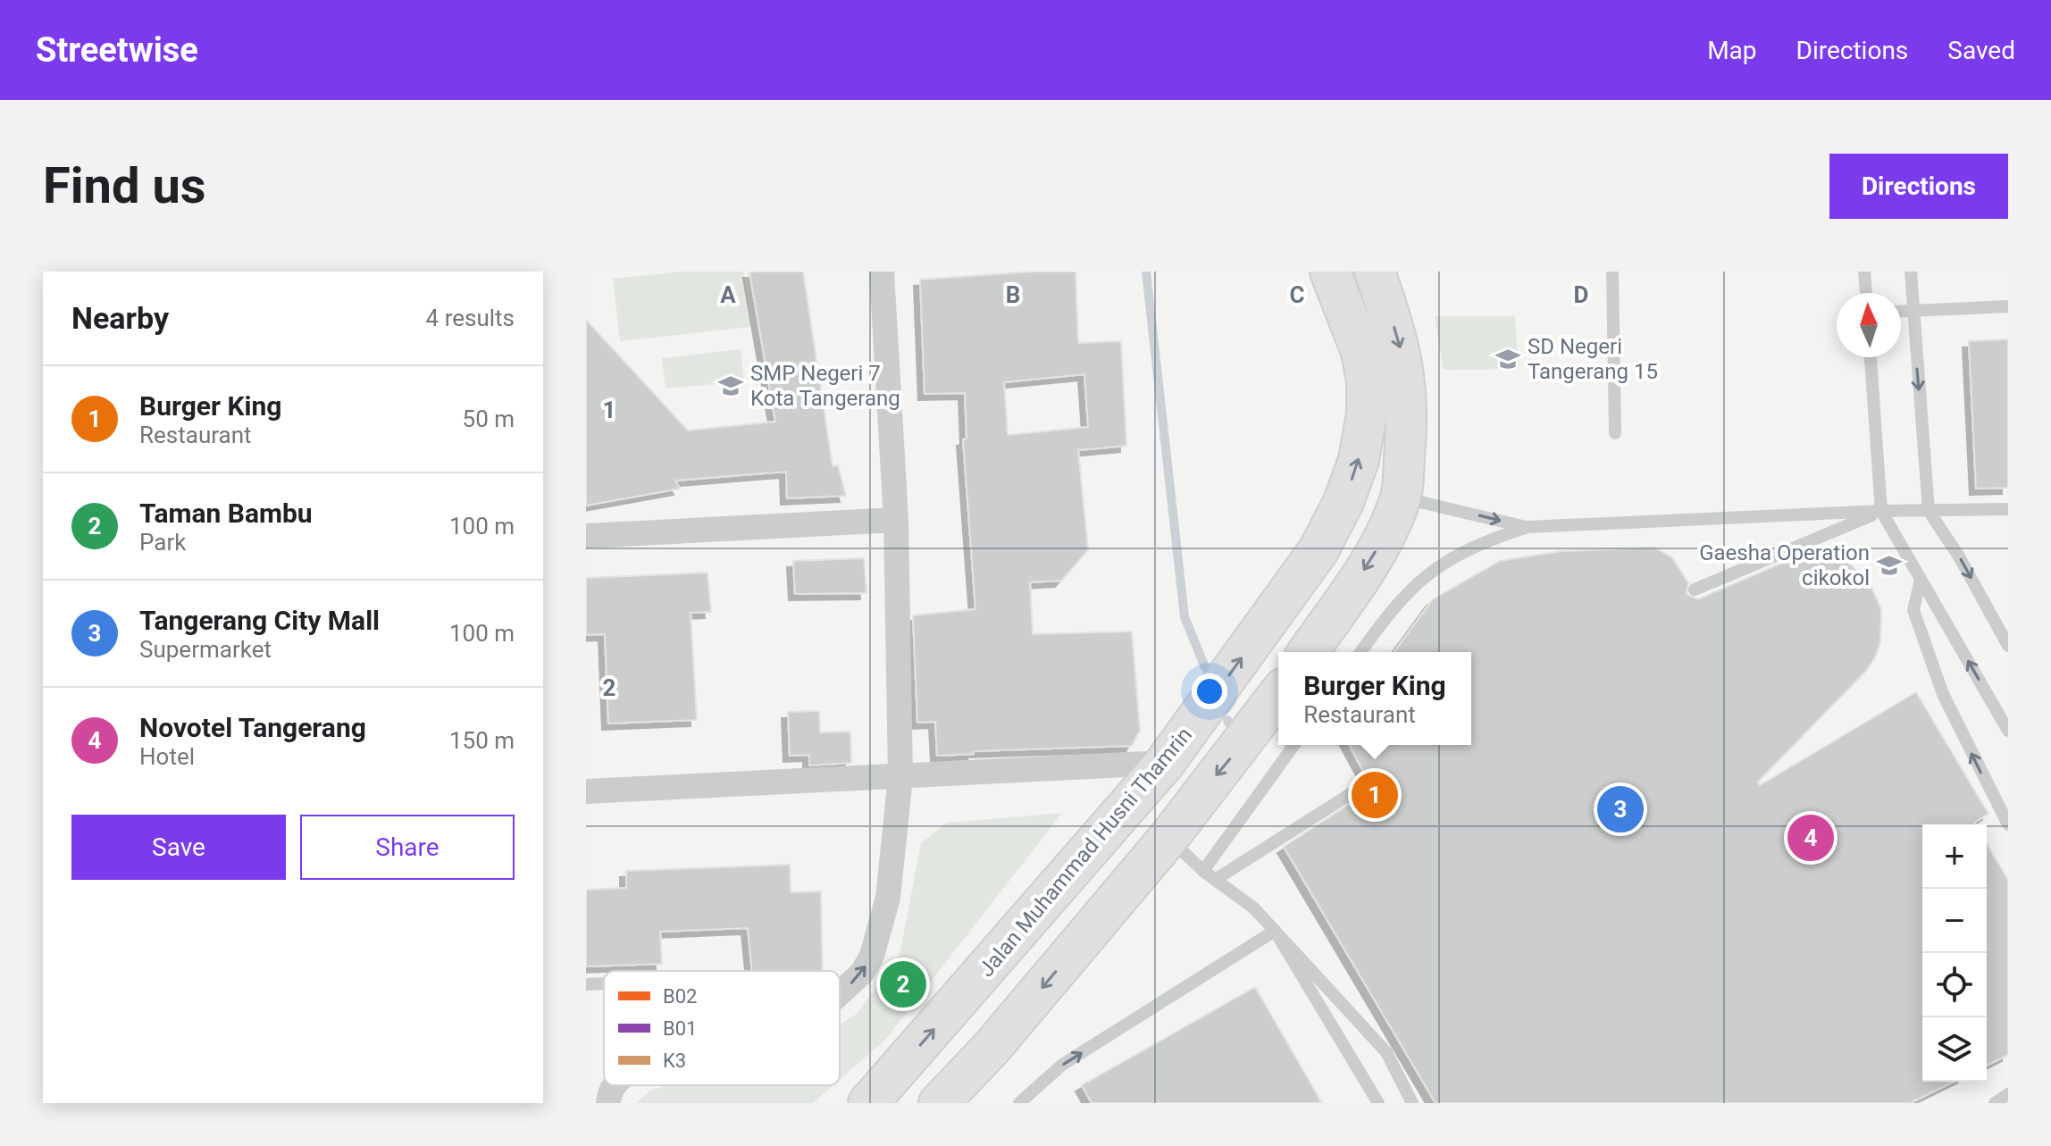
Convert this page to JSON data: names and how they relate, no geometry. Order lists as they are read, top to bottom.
{
  "streets": {
    "main road": ["Jalan Muhammad Husni Thamrin"]
  },
  "places": {
    "school or university": ["SD Negeri Tangerang 15", "SMP Negeri 7 Kota Tangerang", "Gaesha Operation cikokol"]
  },
  "legend": ["B02", "B01", "K3"],
  "north": "top",
  "page": {
    "header": "Streetwise",
    "nav": ["Map", "Directions", "Saved"],
    "buttons": [
      "Directions",
      ["Save", "Share"]
    ],
    "title": "Find us",
    "heading": ["Nearby", "4 results"],
    "list": [
      {
        "mark": "1",
        "name": "Burger King",
        "note": "Restaurant",
        "value": "50 m"
      },
      {
        "mark": "2",
        "name": "Taman Bambu",
        "note": "Park",
        "value": "100 m"
      },
      {
        "mark": "3",
        "name": "Tangerang City Mall",
        "note": "Supermarket",
        "value": "100 m"
      },
      {
        "mark": "4",
        "name": "Novotel Tangerang",
        "note": "Hotel",
        "value": "150 m"
      }
    ],
    "popup": ["Burger King", "Restaurant"],
    "pins": [
      "1",
      "3",
      "4",
      "2"
    ],
    "map_buttons": ["+", "−"]
  },
  "grid": {
    "columns": [
      "A",
      "B",
      "C",
      "D"
    ],
    "rows": ["1", "2"]
  }
}
